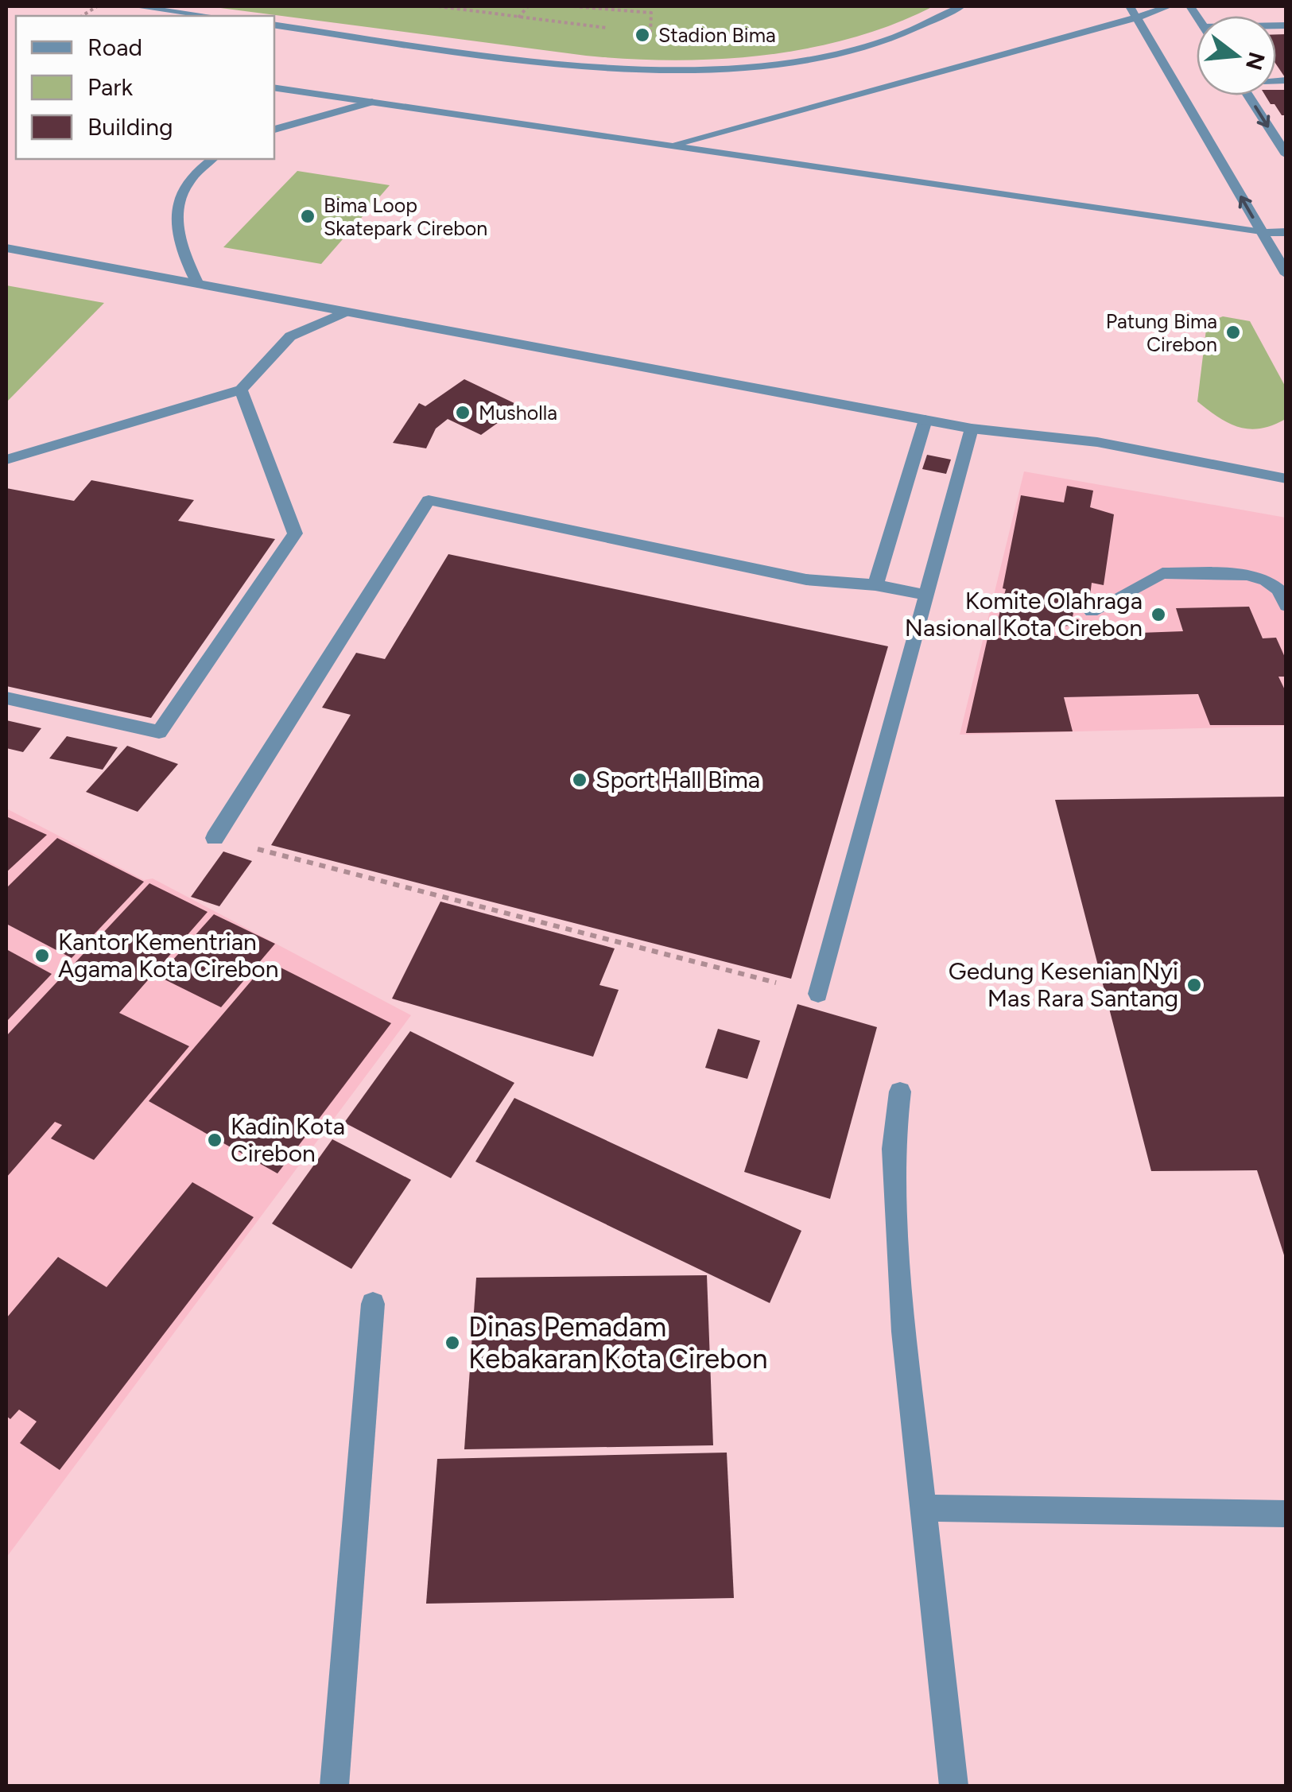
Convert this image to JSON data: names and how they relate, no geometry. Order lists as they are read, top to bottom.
{
  "places": [
    "Stadion Bima",
    "Bima Loop Skatepark Cirebon",
    "Patung Bima Cirebon",
    "Musholla",
    "Komite Olahraga Nasional Kota Cirebon",
    "Sport Hall Bima",
    "Kantor Kementrian Agama Kota Cirebon",
    "Gedung Kesenian Nyi Mas Rara Santang",
    "Kadin Kota Cirebon",
    "Dinas Pemadam Kebakaran Kota Cirebon"
  ],
  "legend": ["Road", "Park", "Building"],
  "north": "right"
}
